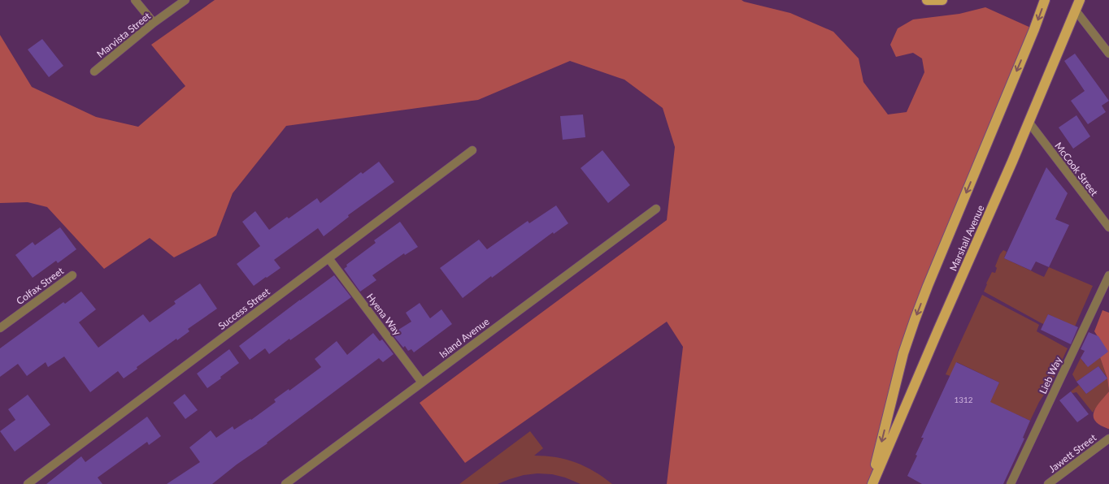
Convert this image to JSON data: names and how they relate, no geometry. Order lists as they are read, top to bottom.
{
  "streets": {
    "main road": ["Marshall Avenue"],
    "street": [
      "Marvista Street",
      "McCook Street",
      "Colfax Street",
      "Success Street",
      "Hyena Way",
      "Island Avenue",
      "Lieb Way",
      "Jawett Street"
    ]
  },
  "crossings": [
    ["McCook Street", "Marshall Avenue"],
    ["Success Street", "Hyena Way"],
    ["Hyena Way", "Island Avenue"]
  ],
  "house_numbers": ["1312"]
}
